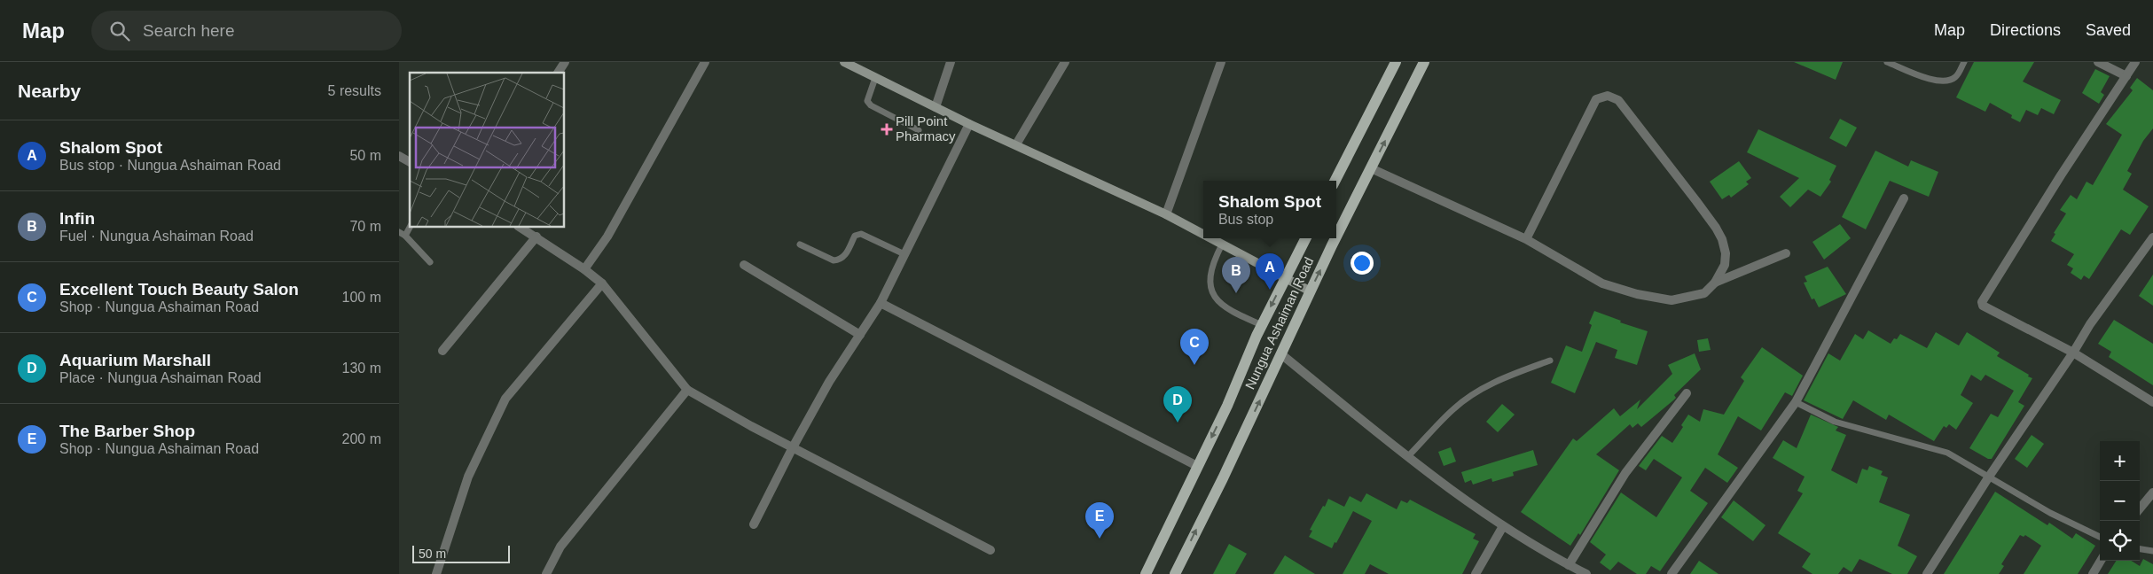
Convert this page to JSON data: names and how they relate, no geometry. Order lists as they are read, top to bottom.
{
  "streets": {
    "main road": ["Nungua Ashaiman Road"]
  },
  "places": {
    "health": ["Pill Point Pharmacy"]
  },
  "scale_bar": "50 m",
  "page": {
    "header": "Map",
    "search": "Search here",
    "nav": ["Map", "Directions", "Saved"],
    "heading": ["Nearby", "5 results"],
    "list": [
      {
        "mark": "A",
        "name": "Shalom Spot",
        "note": "Bus stop · Nungua Ashaiman Road",
        "value": "50 m"
      },
      {
        "mark": "B",
        "name": "Infin",
        "note": "Fuel · Nungua Ashaiman Road",
        "value": "70 m"
      },
      {
        "mark": "C",
        "name": "Excellent Touch Beauty Salon",
        "note": "Shop · Nungua Ashaiman Road",
        "value": "100 m"
      },
      {
        "mark": "D",
        "name": "Aquarium Marshall",
        "note": "Place · Nungua Ashaiman Road",
        "value": "130 m"
      },
      {
        "mark": "E",
        "name": "The Barber Shop",
        "note": "Shop · Nungua Ashaiman Road",
        "value": "200 m"
      }
    ],
    "popup": ["Shalom Spot", "Bus stop"],
    "pins": [
      "A",
      "B",
      "C",
      "D",
      "E"
    ],
    "map_buttons": ["+", "−"],
    "scale": "50 m"
  }
}
